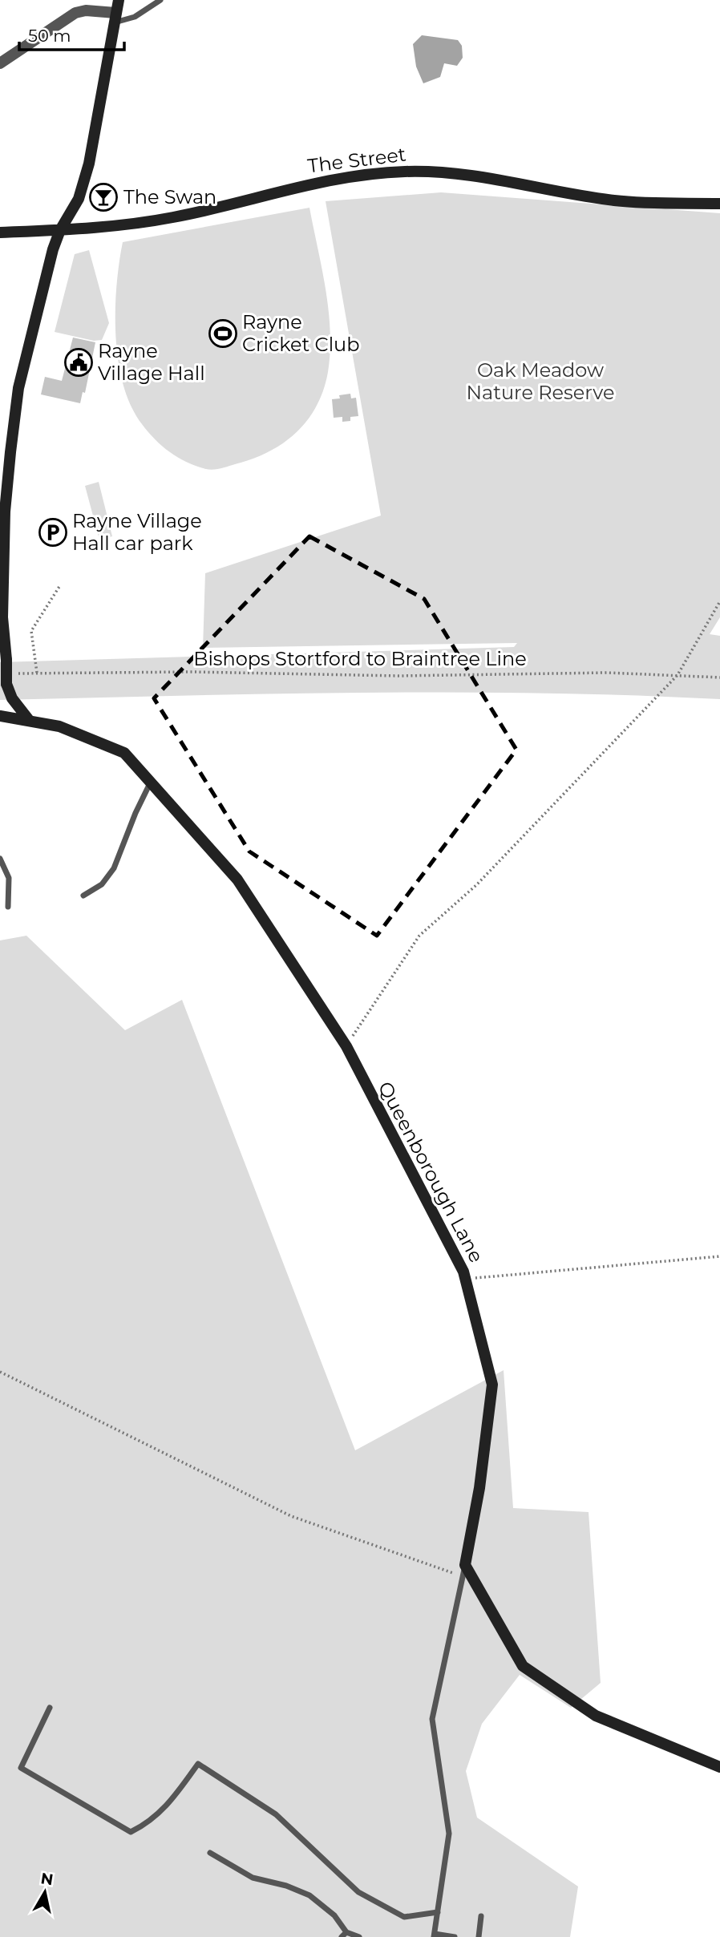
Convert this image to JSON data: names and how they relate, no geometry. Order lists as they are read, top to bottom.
{
  "streets": {
    "street": ["The Street", "Queenborough Lane"],
    "path": ["Bishops Stortford to Braintree Line"]
  },
  "parks": ["Oak Meadow Nature Reserve"],
  "places": {
    "bar": ["The Swan"],
    "sports": ["Rayne Cricket Club"],
    "public building": ["Rayne Village Hall"],
    "parking": ["Rayne Village Hall car park"]
  },
  "scale_bar": "50 m",
  "north": "top"
}
